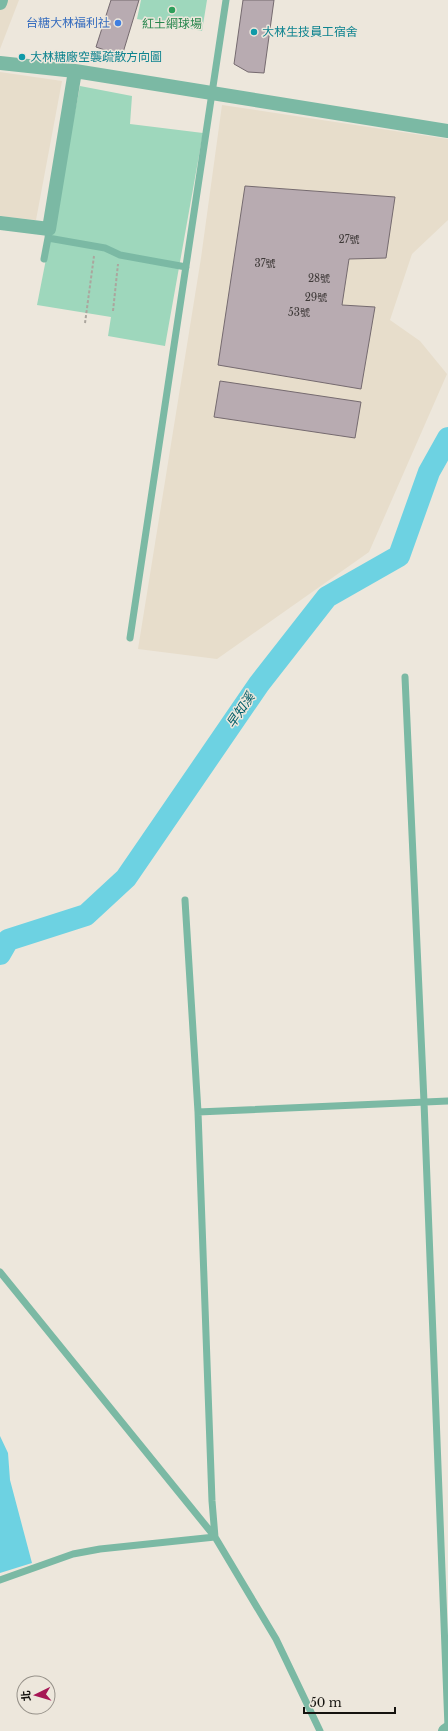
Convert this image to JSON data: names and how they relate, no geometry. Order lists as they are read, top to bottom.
{
  "water": ["早知溪"],
  "places": [
    "紅土網球場",
    "台糖大林福利社",
    "大林生技員工宿舍",
    "大林糖廠空襲疏散方向圖"
  ],
  "house_numbers": [
    "27號",
    "37號",
    "28號",
    "29號",
    "53號"
  ],
  "scale_bar": "50 m",
  "north": "left"
}
